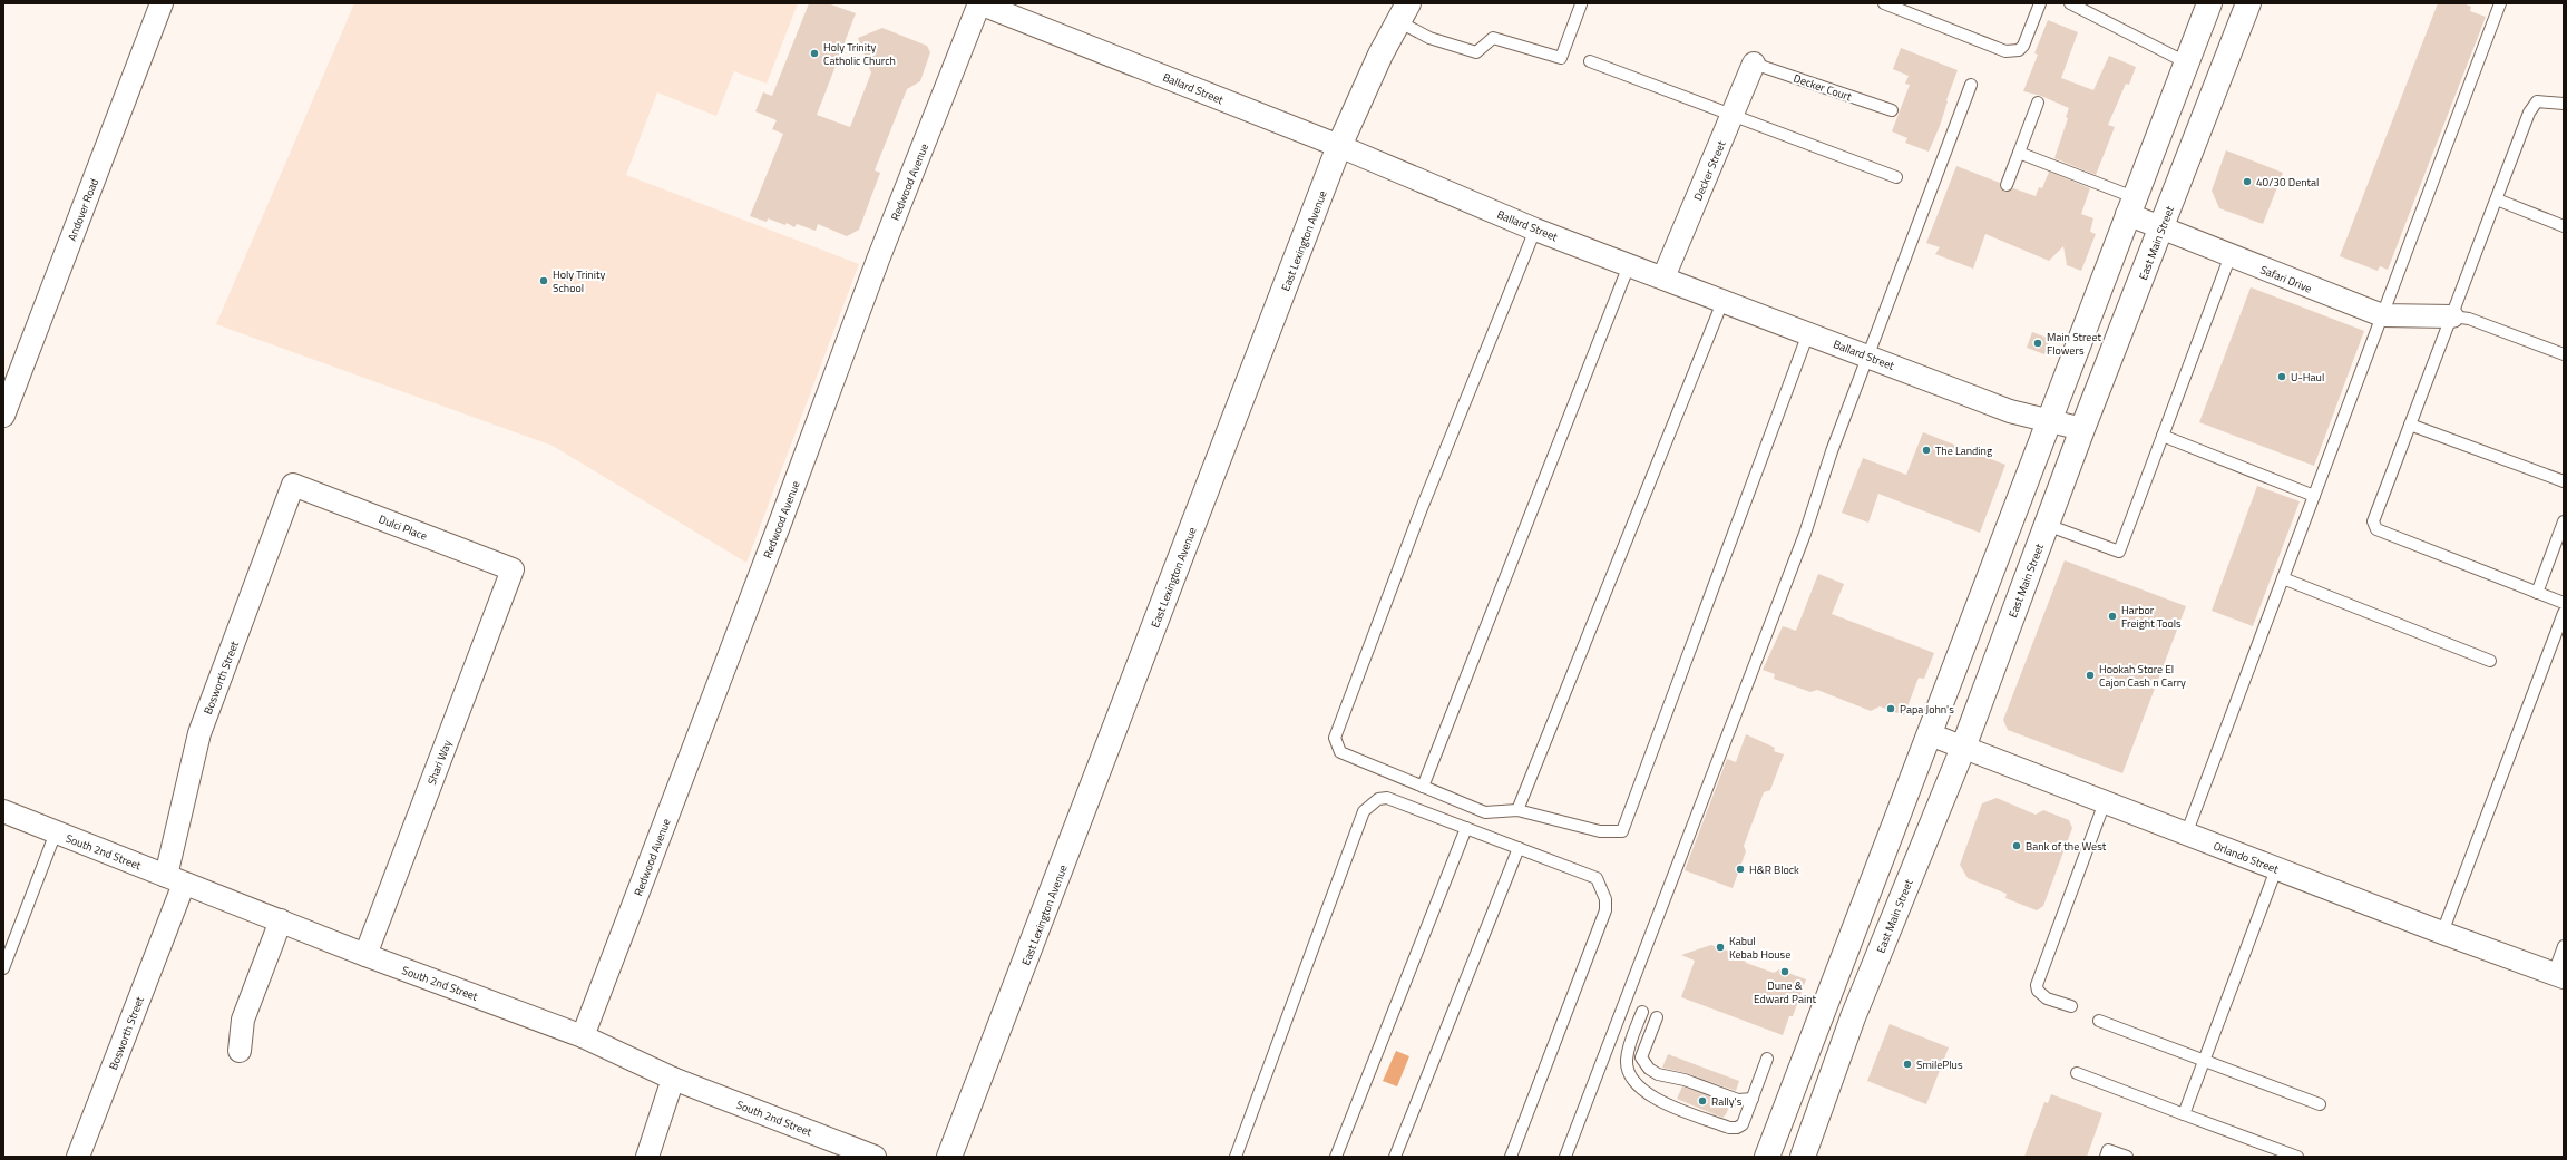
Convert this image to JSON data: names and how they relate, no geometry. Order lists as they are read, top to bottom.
{
  "streets": {
    "main road": ["East Lexington Avenue", "East Main Street"],
    "street": [
      "Ballard Street",
      "Decker Street",
      "Redwood Avenue",
      "Andover Road",
      "Safari Drive",
      "Dulci Place",
      "Bosworth Street",
      "Shari Way",
      "South 2nd Street",
      "Orlando Street"
    ],
    "lane": ["Decker Court"]
  },
  "crossings": [
    ["Decker Court", "Decker Street"],
    ["Ballard Street", "Decker Street"],
    ["Ballard Street", "Redwood Avenue"],
    ["Ballard Street", "East Lexington Avenue"],
    ["Ballard Street", "East Main Street"],
    ["Redwood Avenue", "South 2nd Street"],
    ["East Main Street", "Safari Drive"],
    ["East Main Street", "Orlando Street"],
    ["Dulci Place", "Bosworth Street"],
    ["Dulci Place", "Shari Way"],
    ["Bosworth Street", "South 2nd Street"],
    ["Shari Way", "South 2nd Street"]
  ],
  "places": [
    "Holy Trinity Catholic Church",
    "40/30 Dental",
    "Holy Trinity School",
    "Main Street Flowers",
    "U-Haul",
    "The Landing",
    "Harbor Freight Tools",
    "Hookah Store El Cajon Cash n Carry",
    "Papa John's",
    "Bank of the West",
    "H&R Block",
    "Kabul Kebab House",
    "Dune & Edward Paint",
    "SmilePlus",
    "Rally's"
  ]
}
